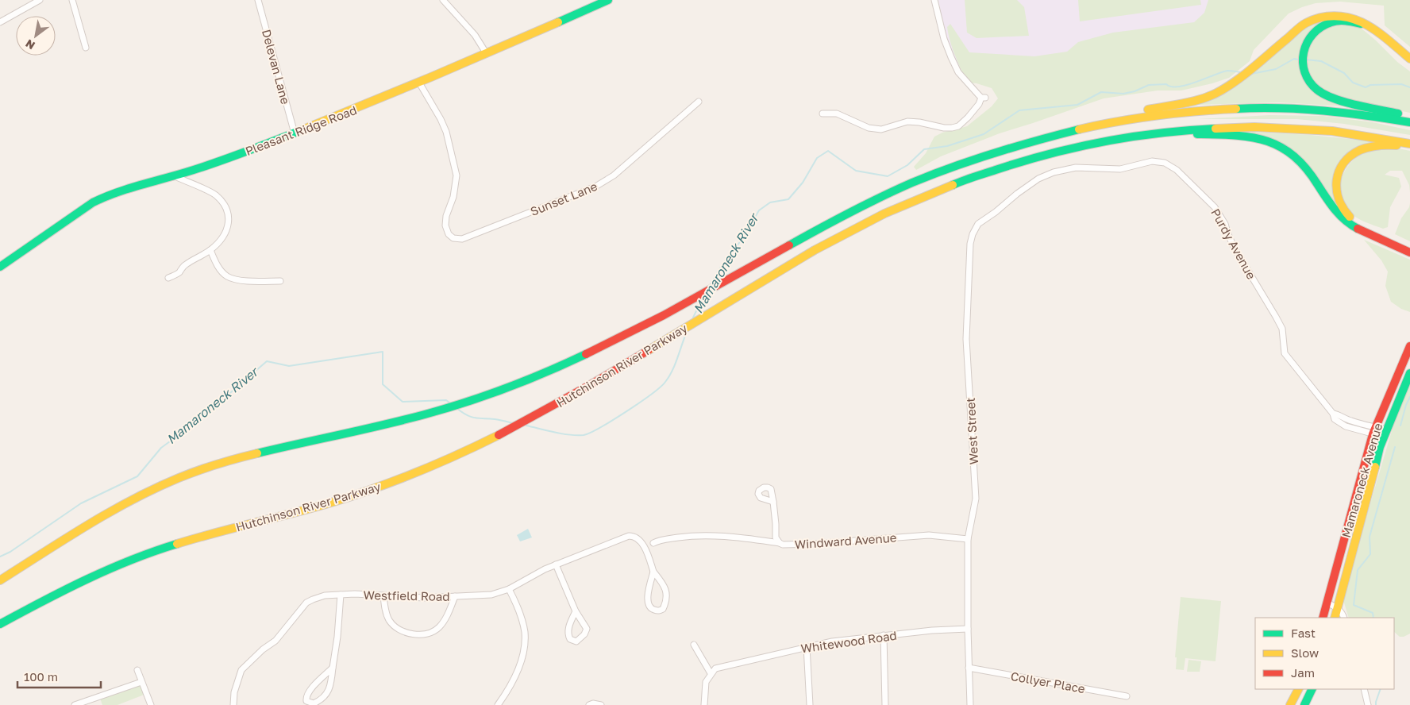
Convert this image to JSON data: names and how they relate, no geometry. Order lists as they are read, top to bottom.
{
  "streets": {
    "main road": ["Pleasant Ridge Road", "Hutchinson River Parkway", "Mamaroneck Avenue"],
    "street": [
      "Delevan Lane",
      "Sunset Lane",
      "Purdy Avenue",
      "West Street",
      "Windward Avenue",
      "Westfield Road",
      "Whitewood Road",
      "Collyer Place"
    ]
  },
  "crossings": [
    ["Delevan Lane", "Pleasant Ridge Road"],
    ["Pleasant Ridge Road", "Sunset Lane"],
    ["Purdy Avenue", "West Street"],
    ["Purdy Avenue", "Mamaroneck Avenue"],
    ["West Street", "Windward Avenue"],
    ["West Street", "Whitewood Road"],
    ["West Street", "Collyer Place"]
  ],
  "water": ["Mamaroneck River"],
  "legend": ["Fast", "Slow", "Jam"],
  "scale_bar": "100 m",
  "north": "bottom left"
}
